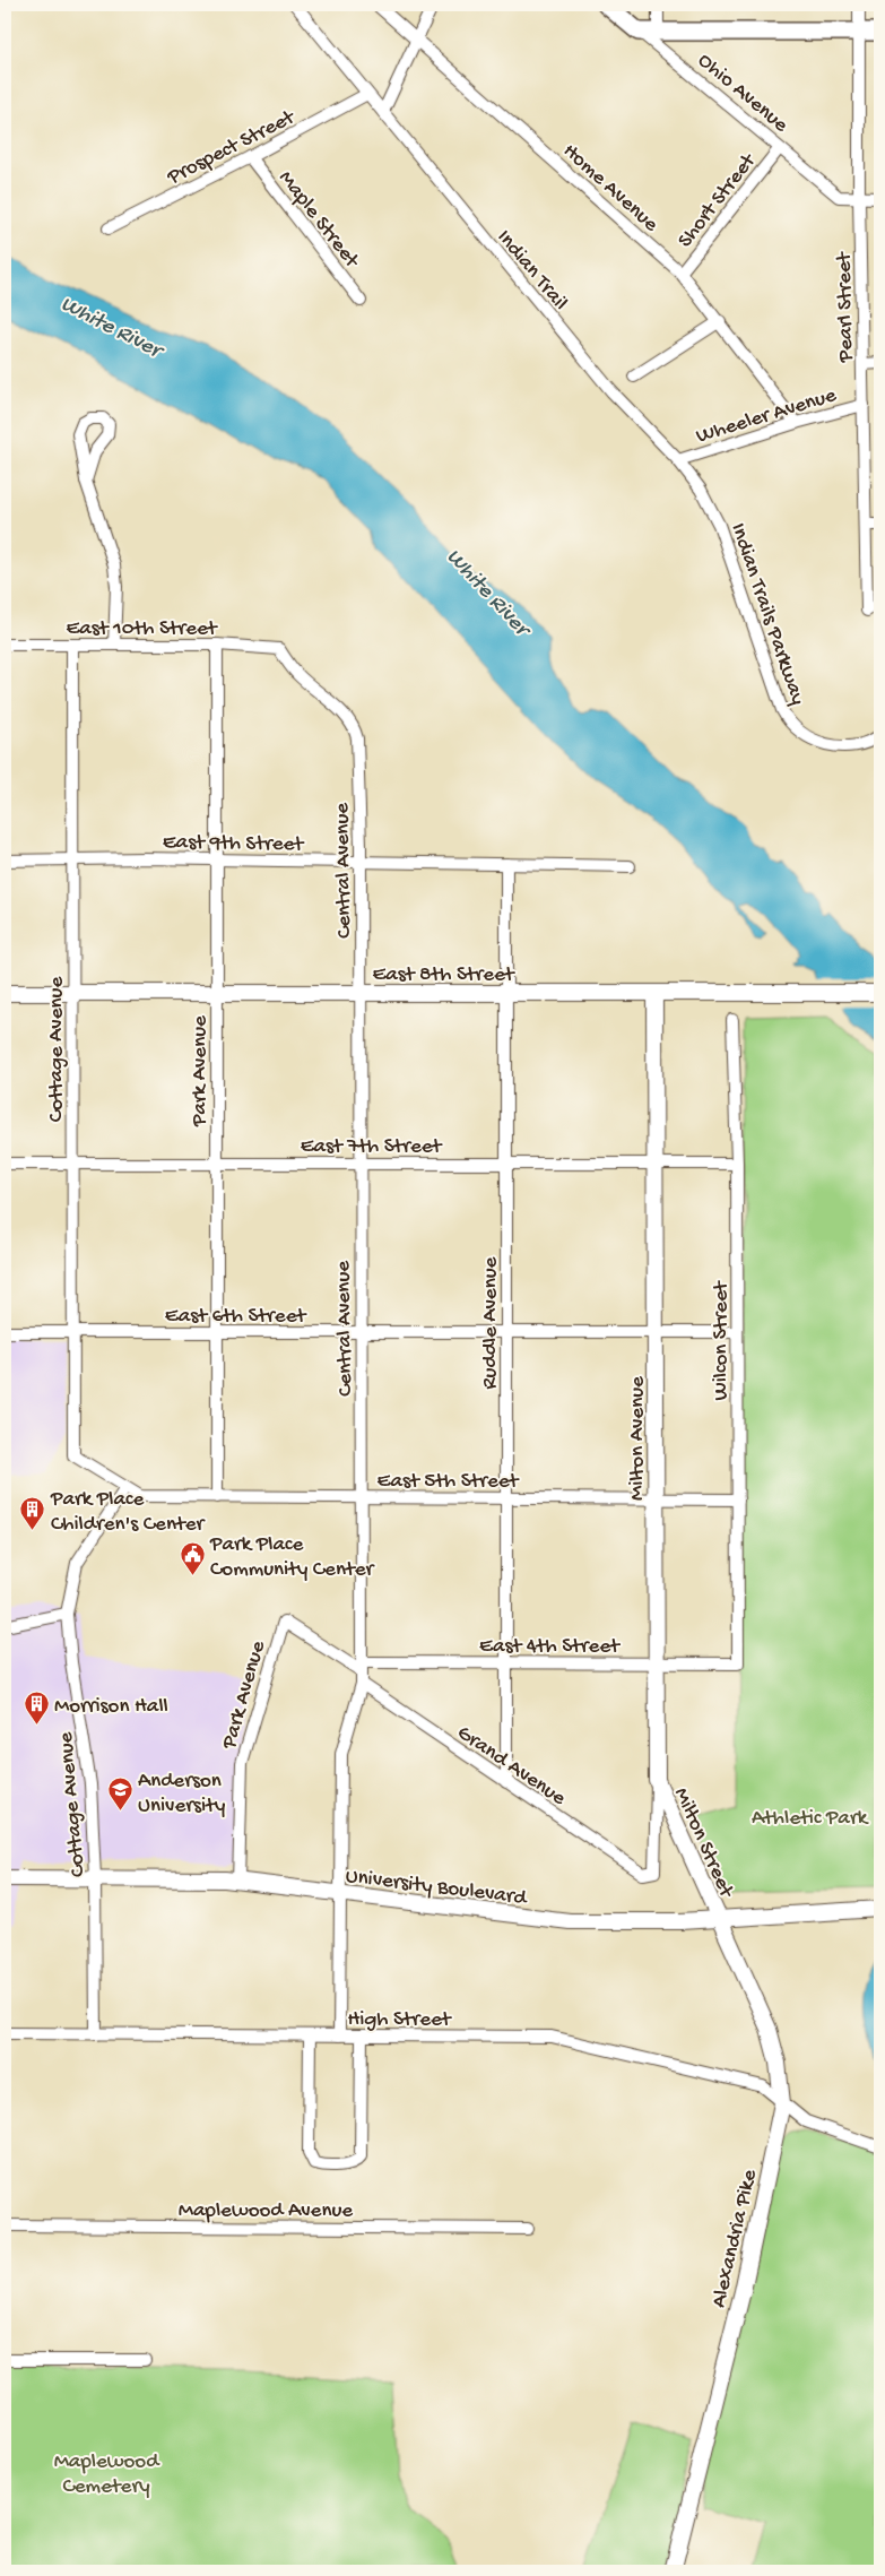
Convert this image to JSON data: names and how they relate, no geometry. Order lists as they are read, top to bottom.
{
  "streets": {
    "main road": [
      "Ohio Avenue",
      "East 8th Street",
      "Milton Avenue",
      "Milton Street",
      "University Boulevard",
      "Alexandria Pike"
    ],
    "street": [
      "Prospect Street",
      "Home Avenue",
      "Short Street",
      "Maple Street",
      "Indian Trail",
      "Pearl Street",
      "Wheeler Avenue",
      "Indian Trails Parkway",
      "East 10th Street",
      "East 9th Street",
      "Central Avenue",
      "Cottage Avenue",
      "Park Avenue",
      "East 7th Street",
      "East 6th Street",
      "Ruddle Avenue",
      "Wilcon Street",
      "East 5th Street",
      "East 4th Street",
      "Grand Avenue",
      "High Street",
      "Maplewood Avenue"
    ]
  },
  "crossings": [
    ["Ohio Avenue", "Short Street"],
    ["Ohio Avenue", "Pearl Street"],
    ["Prospect Street", "Maple Street"],
    ["Prospect Street", "Indian Trail"],
    ["Home Avenue", "Short Street"],
    ["Home Avenue", "Wheeler Avenue"],
    ["Indian Trail", "Wheeler Avenue"],
    ["Indian Trail", "Indian Trails Parkway"],
    ["Pearl Street", "Wheeler Avenue"],
    ["Wheeler Avenue", "Indian Trails Parkway"],
    ["East 10th Street", "Central Avenue"],
    ["East 10th Street", "Cottage Avenue"],
    ["East 10th Street", "Park Avenue"],
    ["East 9th Street", "Central Avenue"],
    ["East 9th Street", "Cottage Avenue"],
    ["East 9th Street", "Park Avenue"],
    ["East 9th Street", "Ruddle Avenue"],
    ["Central Avenue", "East 8th Street"],
    ["Central Avenue", "Park Avenue"],
    ["Central Avenue", "East 7th Street"],
    ["Central Avenue", "East 6th Street"],
    ["Central Avenue", "East 5th Street"],
    ["Central Avenue", "East 4th Street"],
    ["Central Avenue", "Grand Avenue"],
    ["Central Avenue", "University Boulevard"],
    ["Central Avenue", "High Street"],
    ["East 8th Street", "Cottage Avenue"],
    ["East 8th Street", "Park Avenue"],
    ["East 8th Street", "Ruddle Avenue"],
    ["East 8th Street", "Milton Avenue"],
    ["Cottage Avenue", "East 7th Street"],
    ["Cottage Avenue", "East 6th Street"],
    ["Cottage Avenue", "East 5th Street"],
    ["Cottage Avenue", "University Boulevard"],
    ["Cottage Avenue", "High Street"],
    ["Park Avenue", "East 7th Street"],
    ["Park Avenue", "East 6th Street"],
    ["Park Avenue", "East 5th Street"],
    ["Park Avenue", "East 4th Street"],
    ["Park Avenue", "University Boulevard"],
    ["East 7th Street", "Ruddle Avenue"],
    ["East 7th Street", "Wilcon Street"],
    ["East 7th Street", "Milton Avenue"],
    ["East 6th Street", "Ruddle Avenue"],
    ["East 6th Street", "Wilcon Street"],
    ["East 6th Street", "Milton Avenue"],
    ["Ruddle Avenue", "East 5th Street"],
    ["Ruddle Avenue", "East 4th Street"],
    ["Ruddle Avenue", "Grand Avenue"],
    ["Wilcon Street", "East 5th Street"],
    ["Wilcon Street", "East 4th Street"],
    ["Milton Avenue", "East 5th Street"],
    ["Milton Avenue", "East 4th Street"],
    ["Milton Avenue", "Grand Avenue"],
    ["Milton Avenue", "Milton Street"],
    ["Milton Street", "University Boulevard"],
    ["Milton Street", "Alexandria Pike"],
    ["University Boulevard", "Alexandria Pike"],
    ["High Street", "Alexandria Pike"]
  ],
  "water": ["White River"],
  "parks": ["Athletic Park", "Maplewood Cemetery"],
  "places": {
    "building": ["Park Place Children's Center", "Morrison Hall"],
    "public building": ["Park Place Community Center"],
    "school or university": ["Anderson University"]
  }
}
